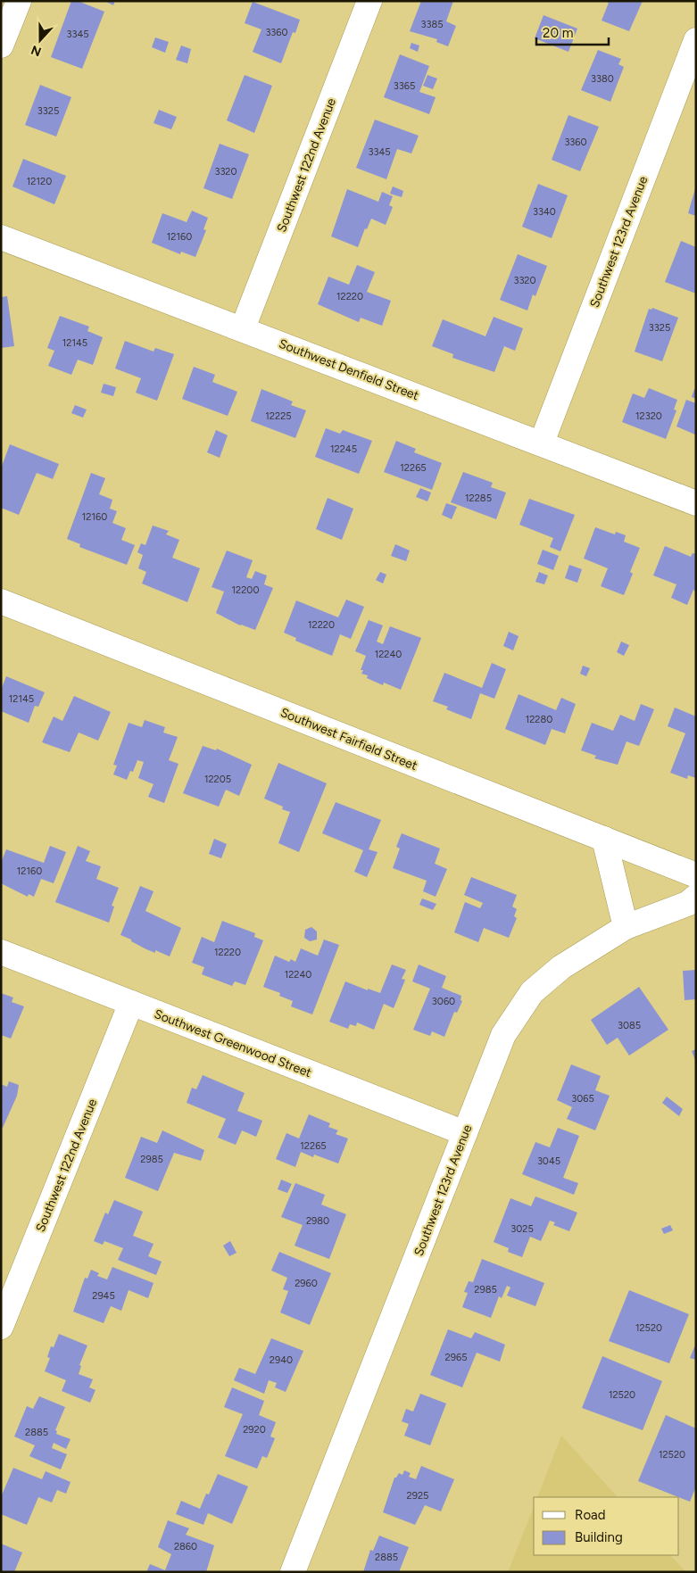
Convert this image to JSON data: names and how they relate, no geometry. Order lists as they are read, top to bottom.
{
  "streets": {
    "street": [
      "Southwest 122nd Avenue",
      "Southwest 123rd Avenue",
      "Southwest Denfield Street",
      "Southwest Fairfield Street",
      "Southwest Greenwood Street"
    ]
  },
  "crossings": [
    ["Southwest 122nd Avenue", "Southwest Denfield Street"],
    ["Southwest 122nd Avenue", "Southwest Greenwood Street"],
    ["Southwest 123rd Avenue", "Southwest Denfield Street"],
    ["Southwest 123rd Avenue", "Southwest Greenwood Street"]
  ],
  "house_numbers": [
    "3385",
    "3360",
    "3345",
    "3380",
    "3365",
    "3325",
    "3360",
    "3345",
    "3320",
    "12120",
    "3340",
    "12160",
    "3320",
    "12220",
    "3325",
    "12145",
    "12225",
    "12320",
    "12245",
    "12265",
    "12285",
    "12160",
    "12200",
    "12220",
    "12240",
    "12145",
    "12280",
    "12205",
    "12160",
    "12220",
    "12240",
    "3060",
    "3085",
    "3065",
    "12265",
    "2985",
    "3045",
    "2980",
    "3025",
    "2960",
    "2985",
    "2945",
    "12520",
    "2965",
    "2940",
    "12520",
    "2920",
    "2885",
    "12520",
    "2925",
    "2860",
    "2885"
  ],
  "legend": ["Road", "Building"],
  "scale_bar": "20 m",
  "north": "bottom"
}
